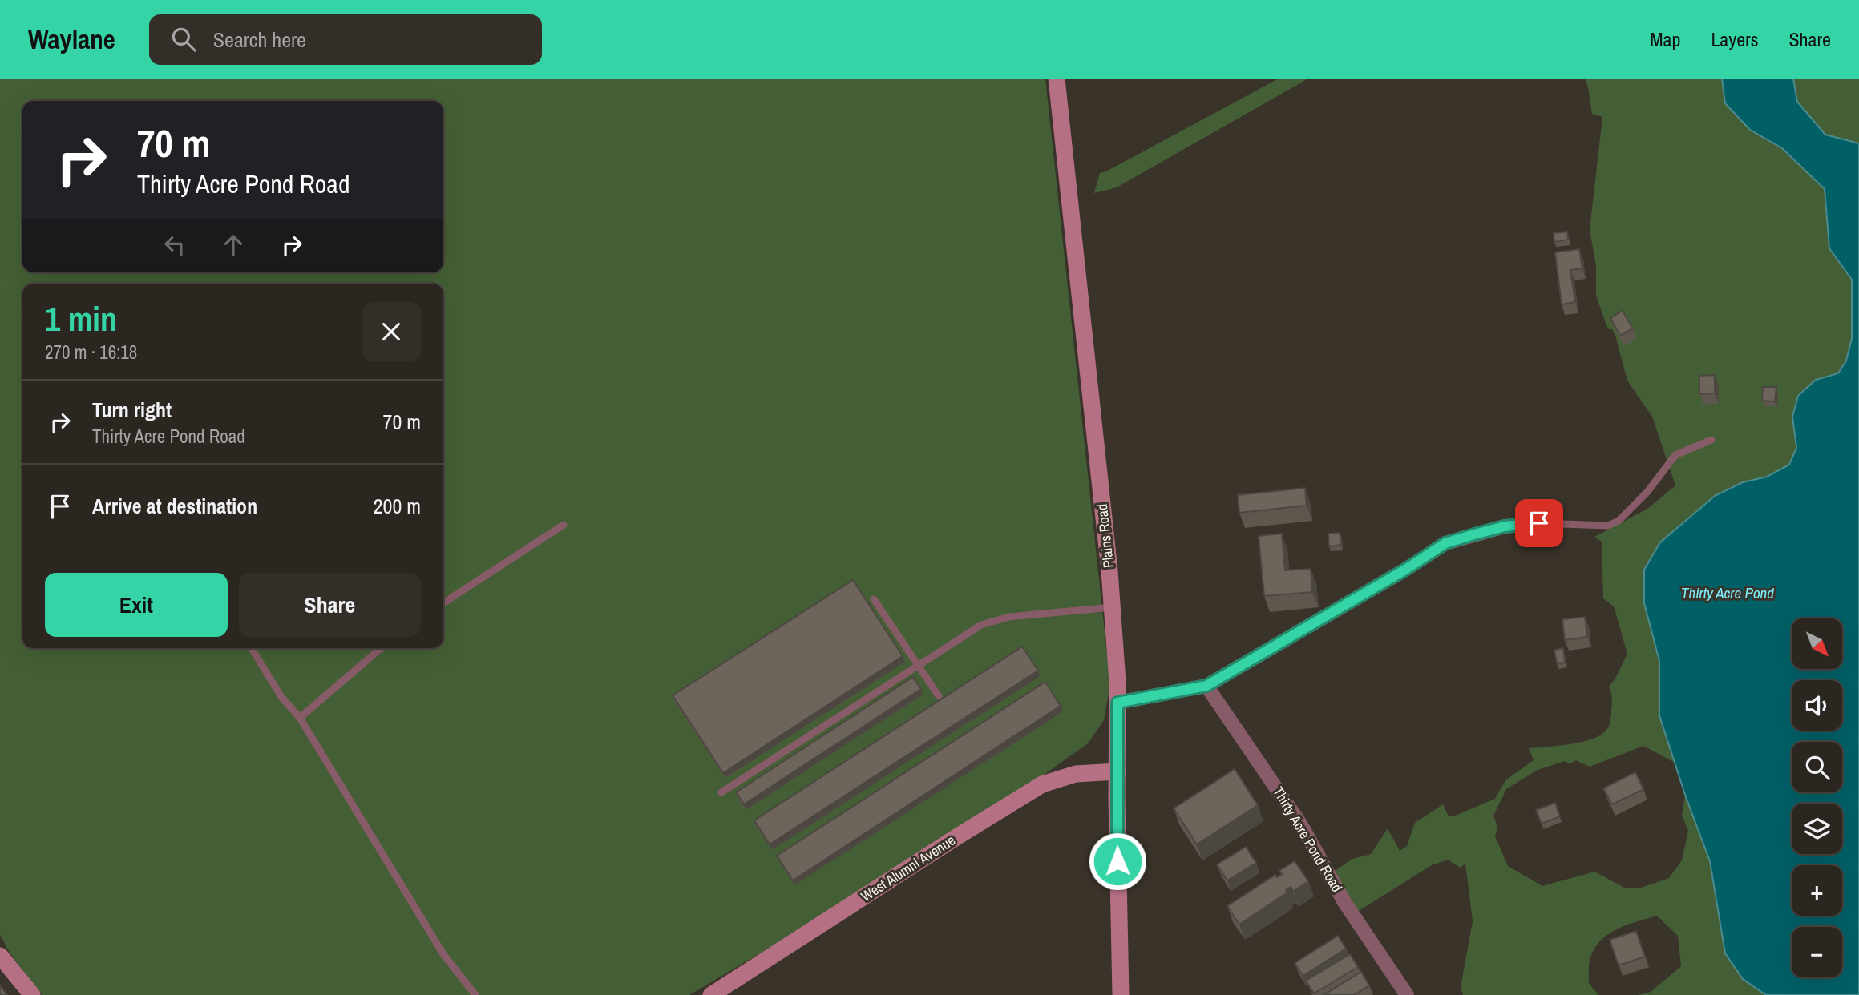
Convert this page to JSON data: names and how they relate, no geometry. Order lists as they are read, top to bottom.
{
  "streets": {
    "street": ["Plains Road", "Thirty Acre Pond Road", "West Alumni Avenue"]
  },
  "crossings": [
    ["Plains Road", "West Alumni Avenue"]
  ],
  "water": ["Thirty Acre Pond"],
  "north": "bottom right",
  "page": {
    "header": "Waylane",
    "search": "Search here",
    "nav": ["Map", "Layers", "Share"],
    "turn": ["70 m", "Thirty Acre Pond Road"],
    "heading": ["1 min", "270 m · 16:18"],
    "list": [
      {
        "name": "Turn right",
        "note": "Thirty Acre Pond Road",
        "value": "70 m"
      },
      {
        "name": "Arrive at destination",
        "value": "200 m"
      }
    ],
    "buttons": ["Exit", "Share"],
    "map_buttons": ["+", "−"]
  }
}
